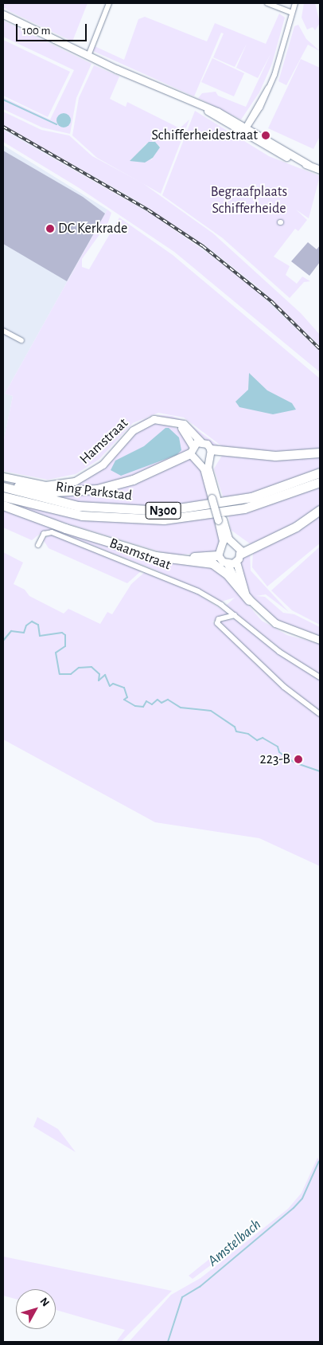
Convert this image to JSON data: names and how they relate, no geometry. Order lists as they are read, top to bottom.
{
  "streets": {
    "highway": ["Ring Parkstad", "N300"],
    "street": ["Hamstraat", "Baamstraat"]
  },
  "water": ["Amstelbach"],
  "parks": ["Begraafplaats Schifferheide"],
  "places": ["Schifferheidestraat", "DC Kerkrade", "223-B"],
  "scale_bar": "100 m",
  "north": "top right"
}
